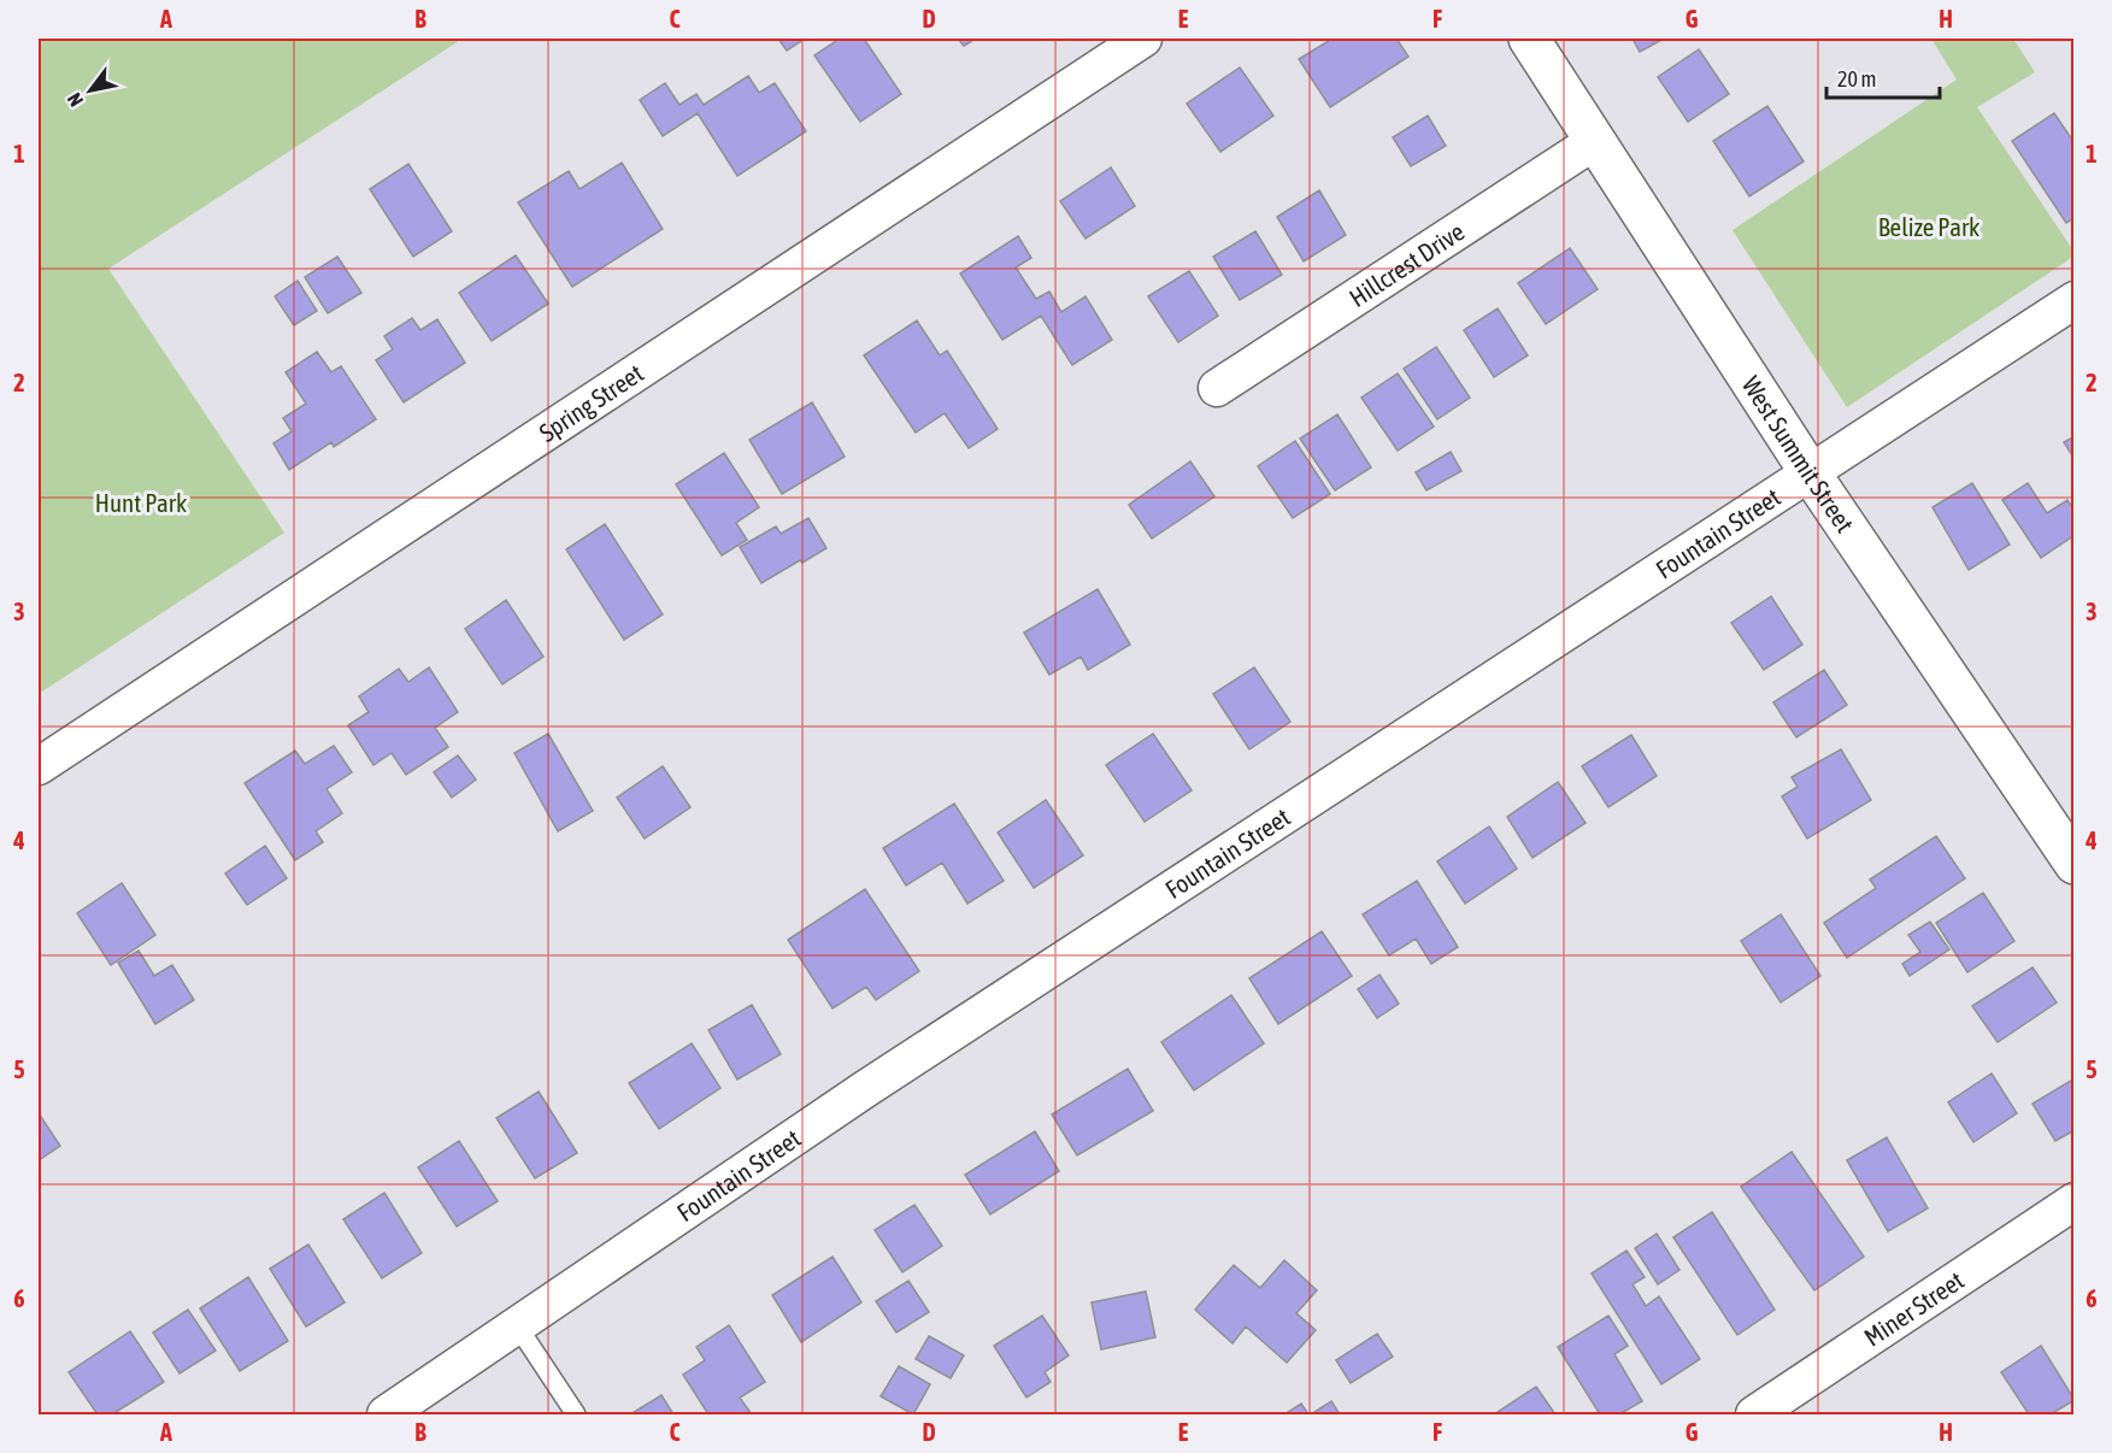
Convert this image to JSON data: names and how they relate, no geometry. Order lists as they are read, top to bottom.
{
  "streets": {
    "street": [
      "Hillcrest Drive",
      "Spring Street",
      "West Summit Street",
      "Fountain Street",
      "Miner Street"
    ]
  },
  "crossings": [
    ["Hillcrest Drive", "West Summit Street"],
    ["West Summit Street", "Fountain Street"]
  ],
  "parks": ["Belize Park", "Hunt Park"],
  "scale_bar": "20 m",
  "north": "bottom left",
  "grid": {
    "columns": [
      "A",
      "B",
      "C",
      "D",
      "E",
      "F",
      "G",
      "H"
    ],
    "rows": [
      "1",
      "2",
      "3",
      "4",
      "5",
      "6"
    ]
  }
}
